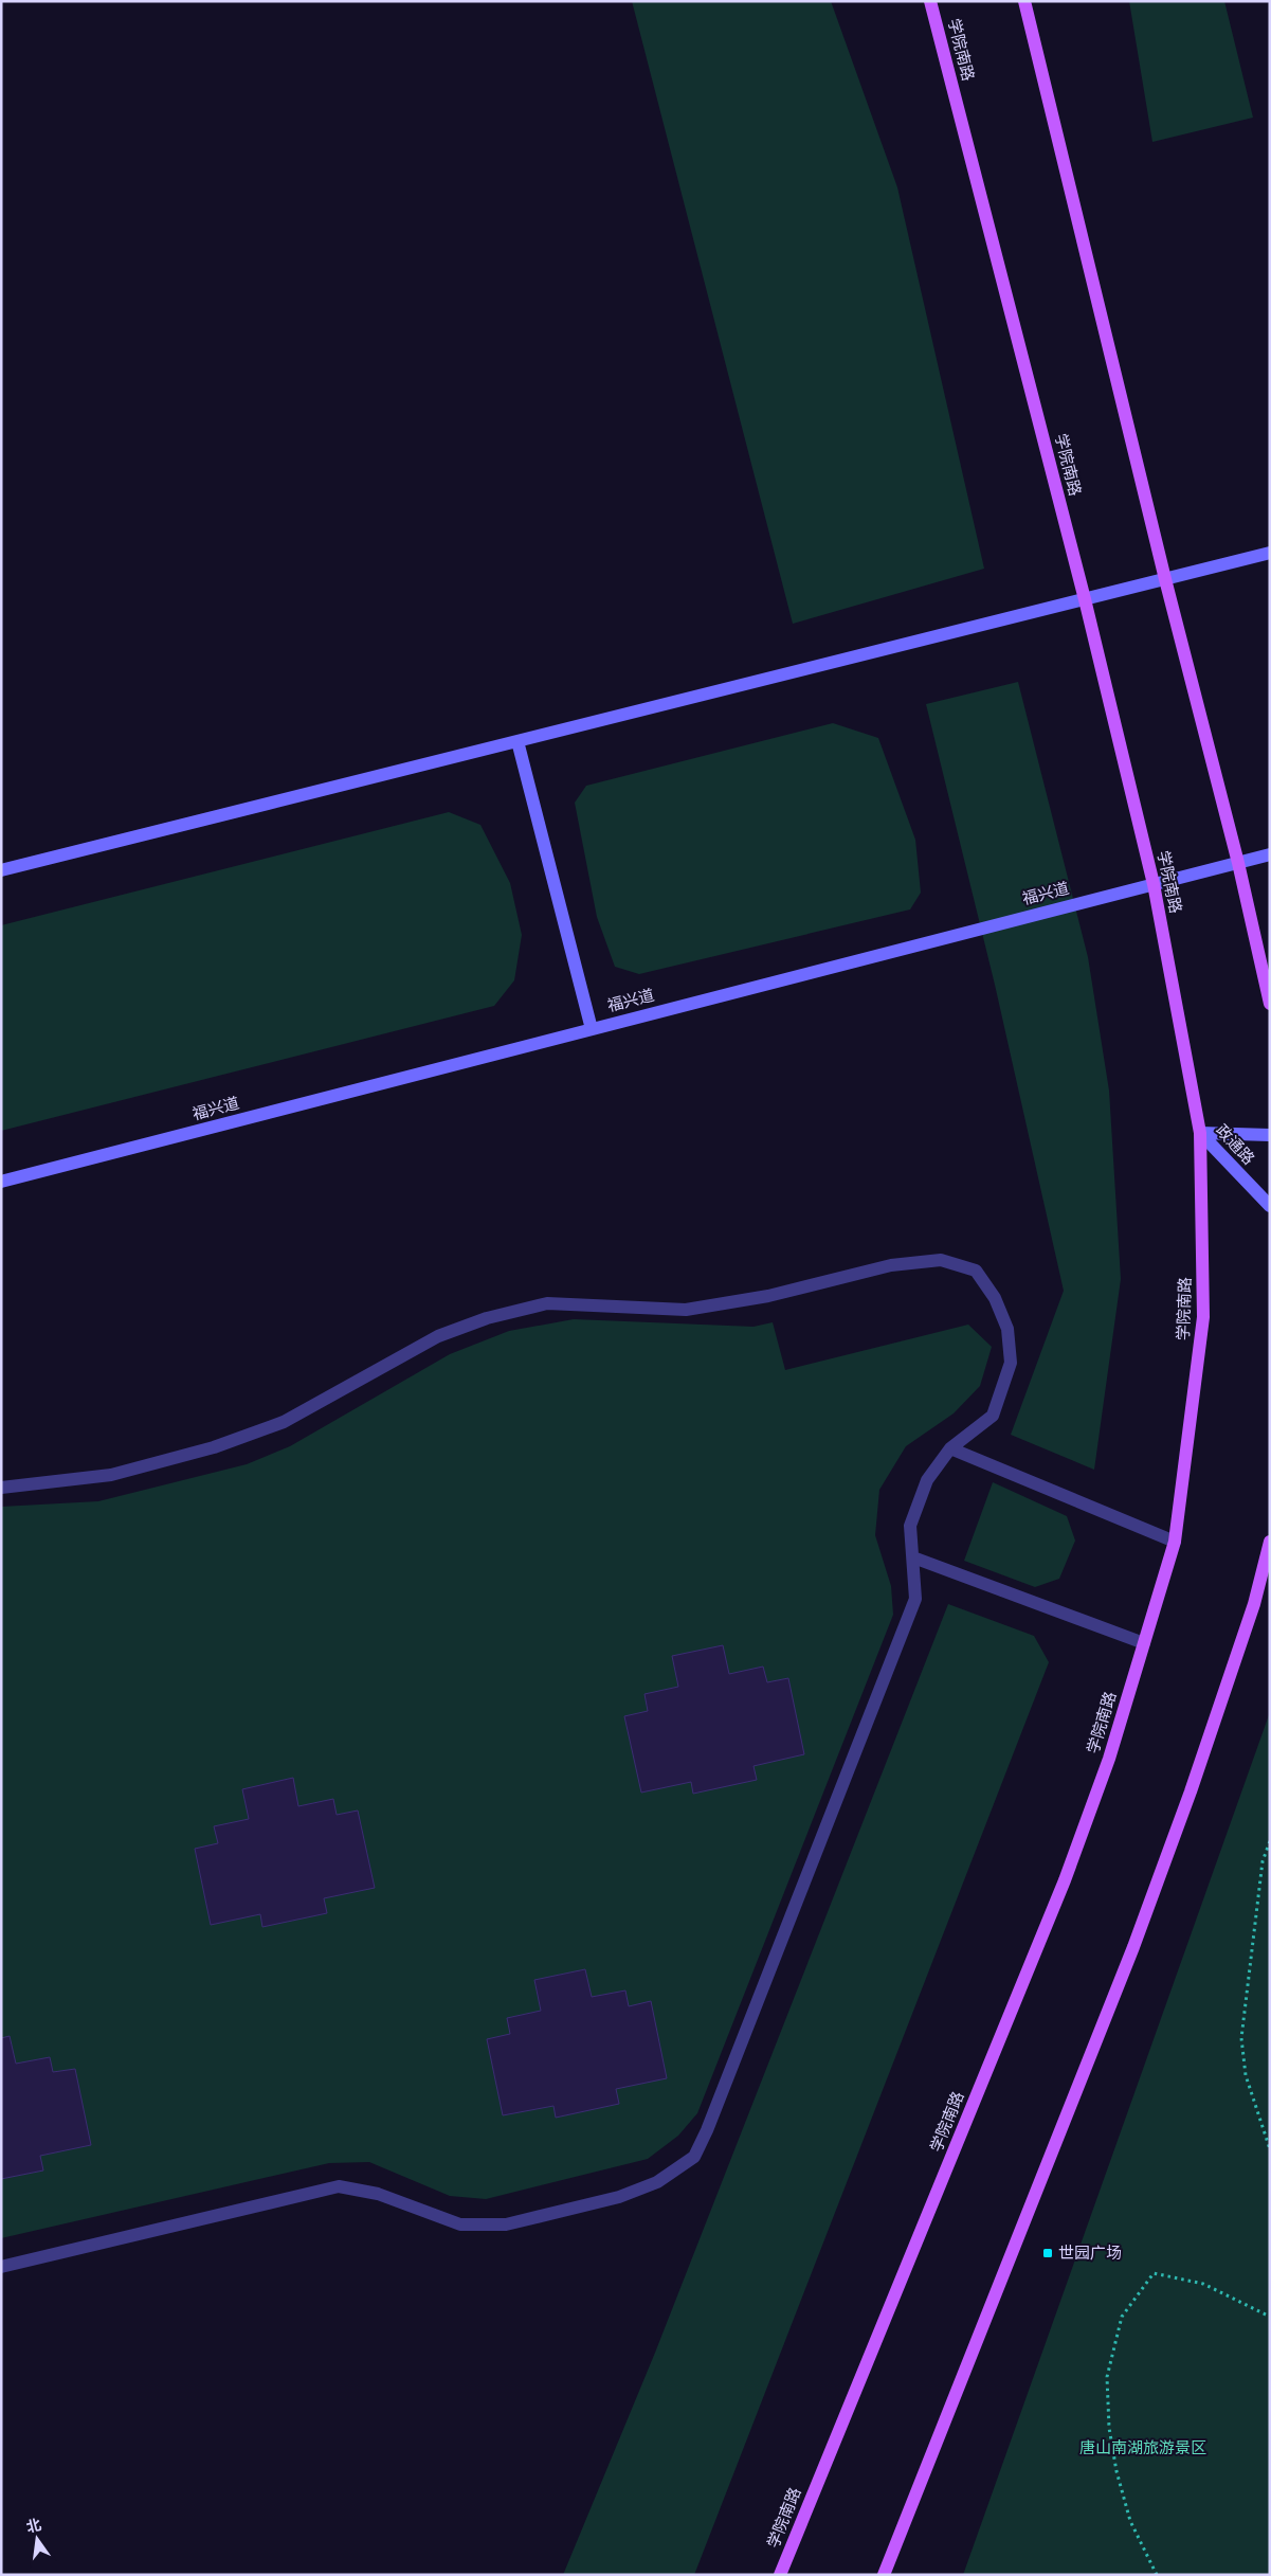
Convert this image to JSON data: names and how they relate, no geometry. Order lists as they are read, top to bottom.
{
  "streets": {
    "main road": ["学院南路"],
    "street": ["福兴道", "政通路"]
  },
  "crossings": [
    ["学院南路", "福兴道"],
    ["学院南路", "政通路"]
  ],
  "parks": ["唐山南湖旅游景区"],
  "places": {
    "transit": ["世园广场"]
  },
  "north": "top"
}
